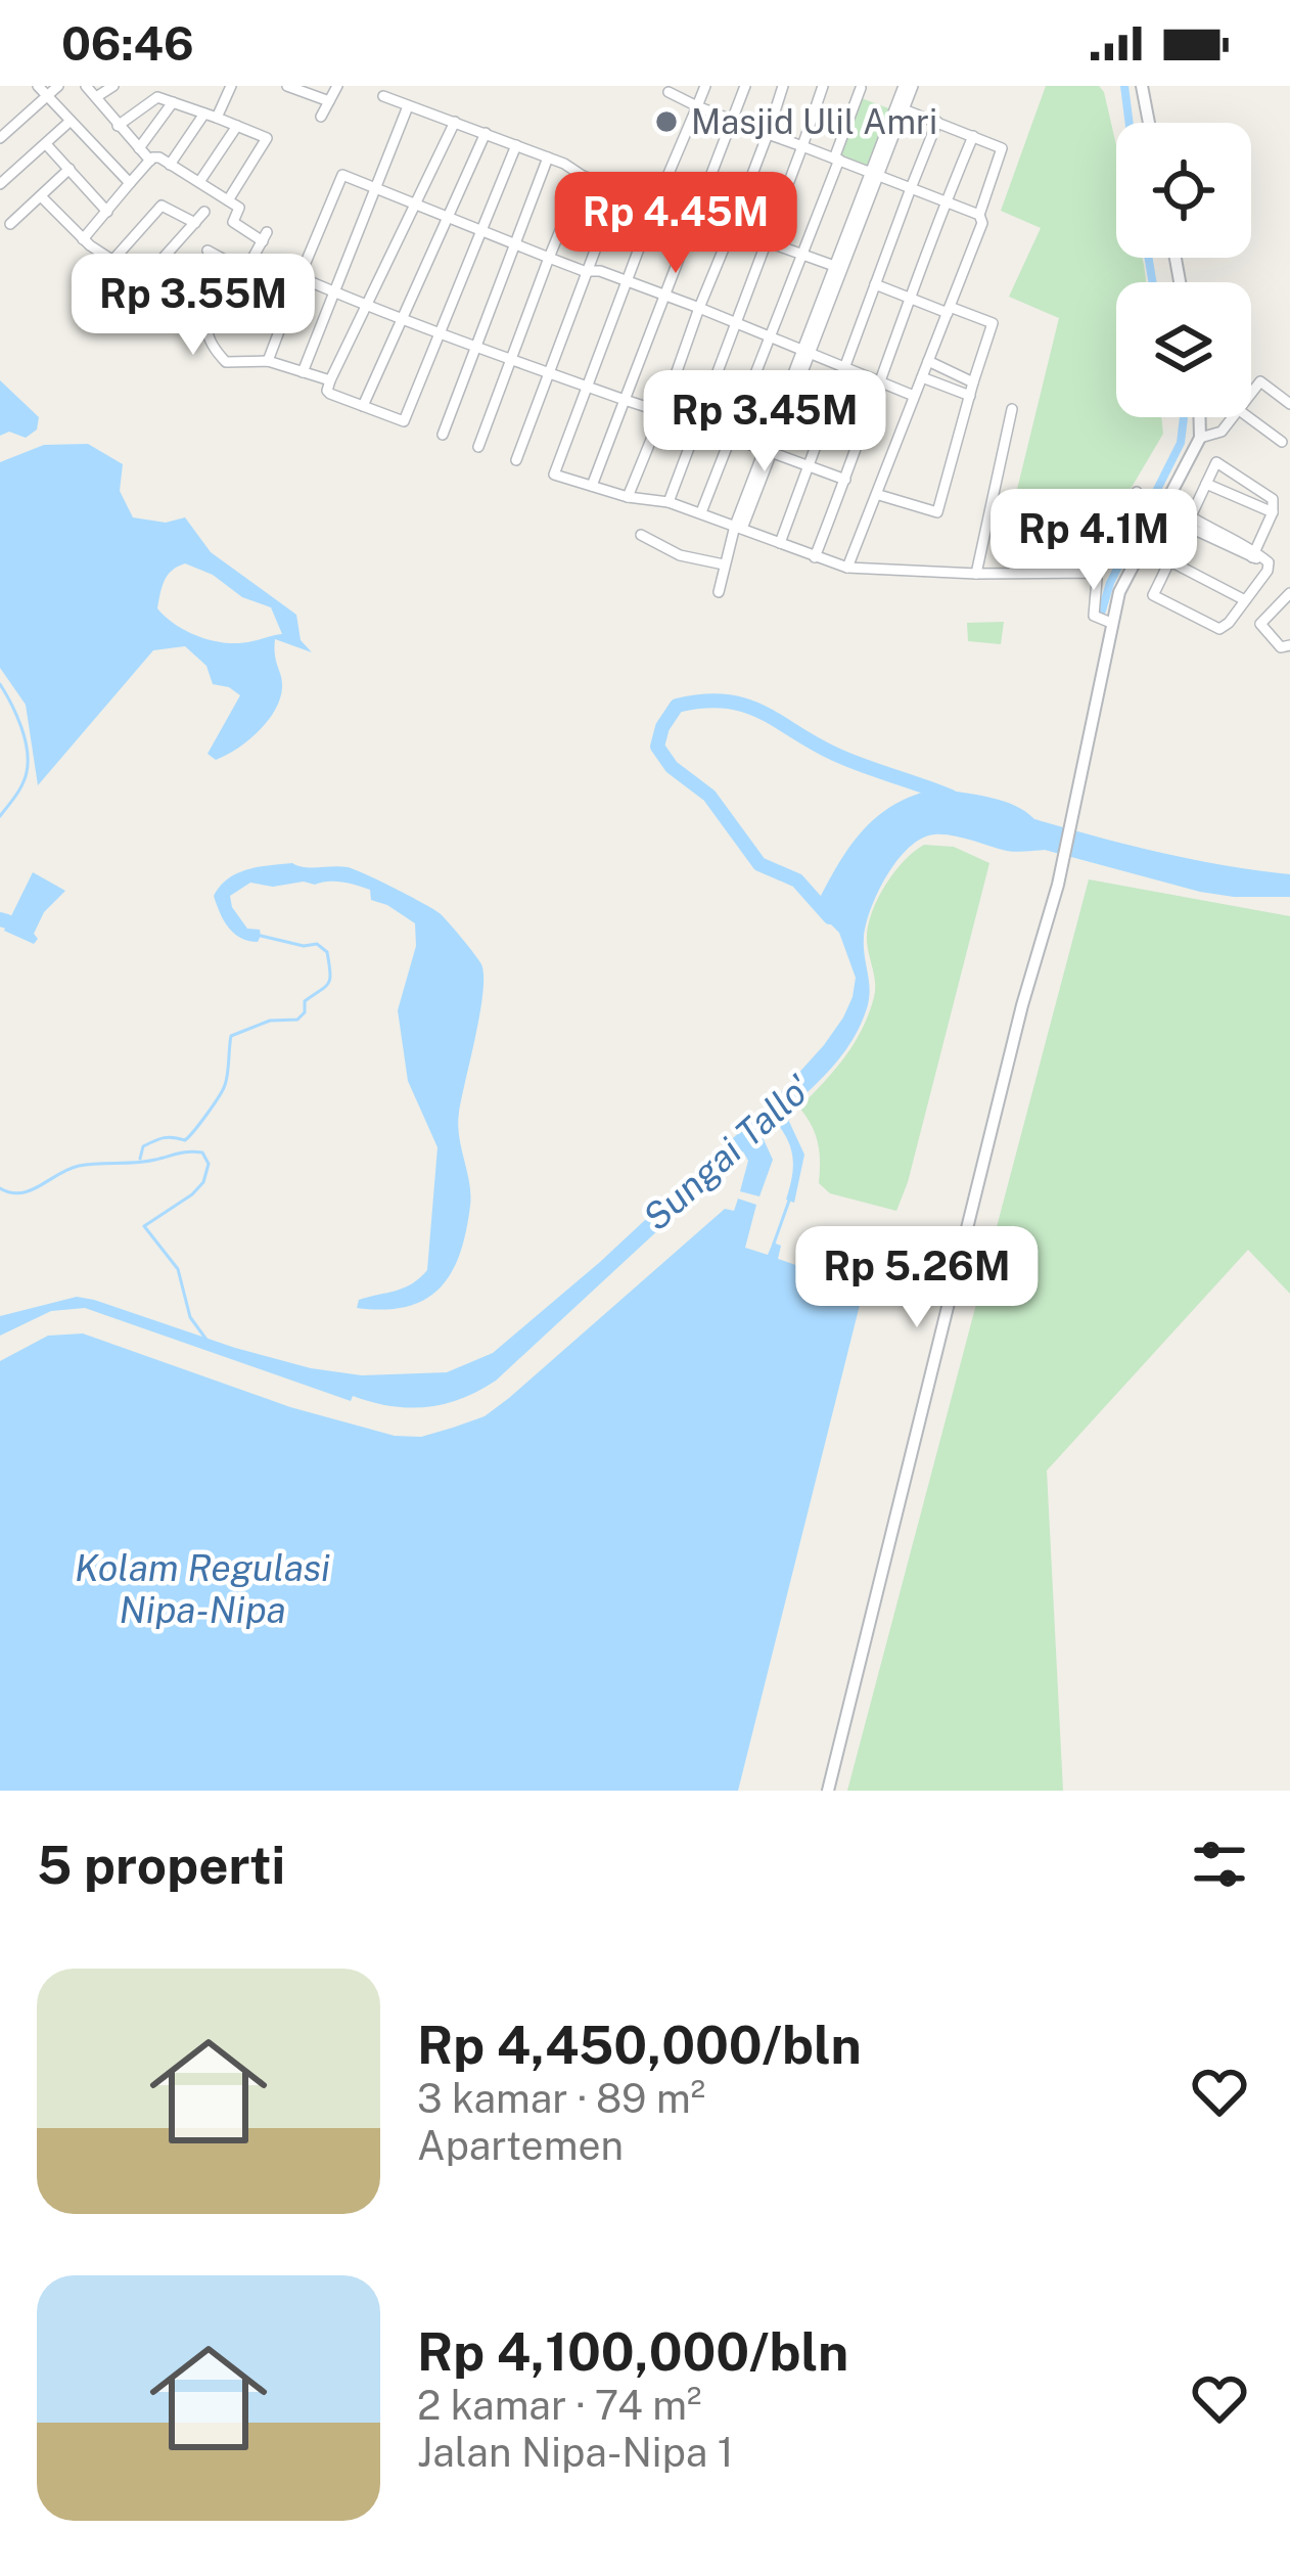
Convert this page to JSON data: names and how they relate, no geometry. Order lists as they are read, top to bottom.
{
  "water": ["Sungai Tallo'", "Kolam Regulasi Nipa-Nipa"],
  "places": ["Masjid Ulil Amri"],
  "page": {
    "status": "06:46",
    "price": [
      "Rp 4.45M",
      "Rp 3.55M",
      "Rp 3.45M",
      "Rp 4.1M",
      "Rp 5.26M"
    ],
    "heading": "5 properti",
    "list": [
      {
        "name": "Rp 4,450,000/bln",
        "note": "3 kamar · 89 m² · Apartemen"
      },
      {
        "name": "Rp 4,100,000/bln",
        "note": "2 kamar · 74 m² · Jalan Nipa-Nipa 1"
      }
    ]
  }
}
